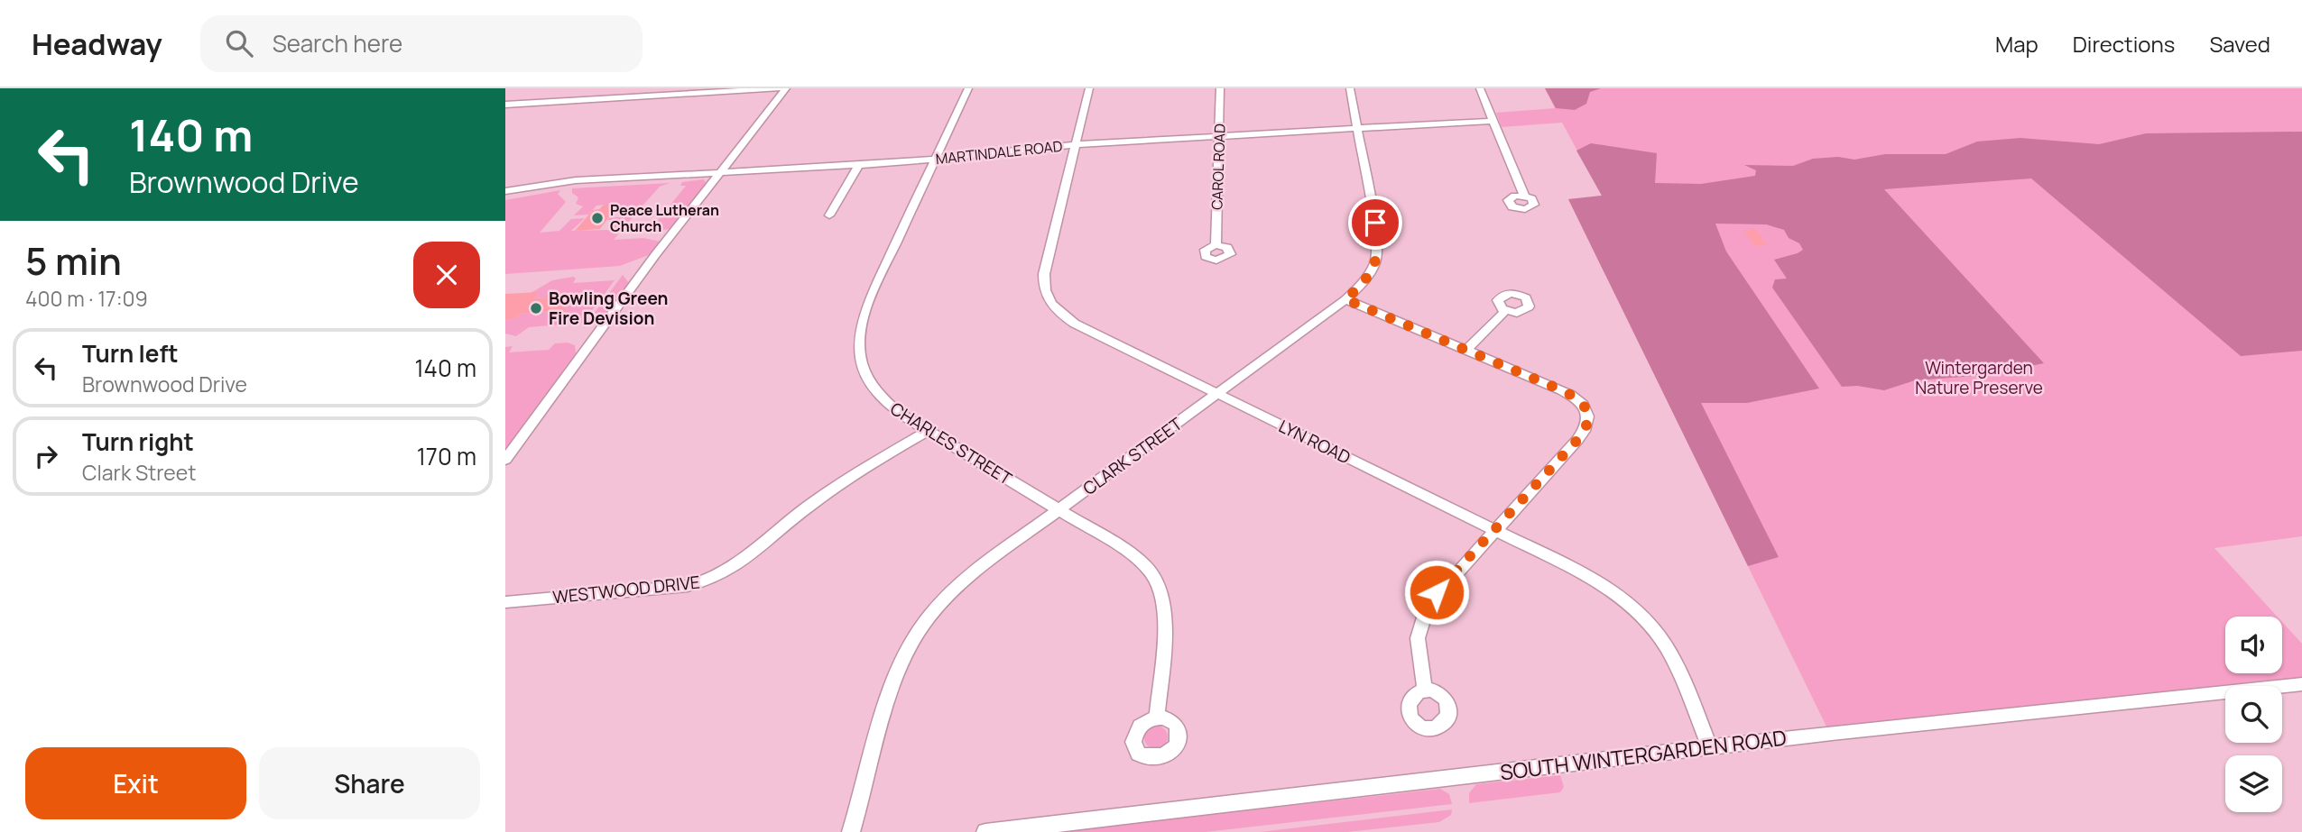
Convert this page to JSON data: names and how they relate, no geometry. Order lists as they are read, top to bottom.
{
  "streets": {
    "street": [
      "MARTINDALE ROAD",
      "CAROL ROAD",
      "LYN ROAD",
      "CHARLES STREET",
      "CLARK STREET",
      "WESTWOOD DRIVE",
      "SOUTH WINTERGARDEN ROAD"
    ]
  },
  "crossings": [
    ["MARTINDALE ROAD", "CAROL ROAD"],
    ["MARTINDALE ROAD", "LYN ROAD"],
    ["MARTINDALE ROAD", "CHARLES STREET"],
    ["MARTINDALE ROAD", "CLARK STREET"],
    ["LYN ROAD", "CLARK STREET"],
    ["LYN ROAD", "SOUTH WINTERGARDEN ROAD"],
    ["CHARLES STREET", "CLARK STREET"],
    ["CHARLES STREET", "WESTWOOD DRIVE"]
  ],
  "parks": ["Wintergarden Nature Preserve"],
  "places": ["Peace Lutheran Church", "Bowling Green Fire Devision"],
  "page": {
    "header": "Headway",
    "search": "Search here",
    "nav": ["Map", "Directions", "Saved"],
    "turn": ["140 m", "Brownwood Drive"],
    "heading": ["5 min", "400 m · 17:09"],
    "list": [
      {
        "name": "Turn left",
        "note": "Brownwood Drive",
        "value": "140 m"
      },
      {
        "name": "Turn right",
        "note": "Clark Street",
        "value": "170 m"
      }
    ],
    "buttons": ["Exit", "Share"]
  }
}
